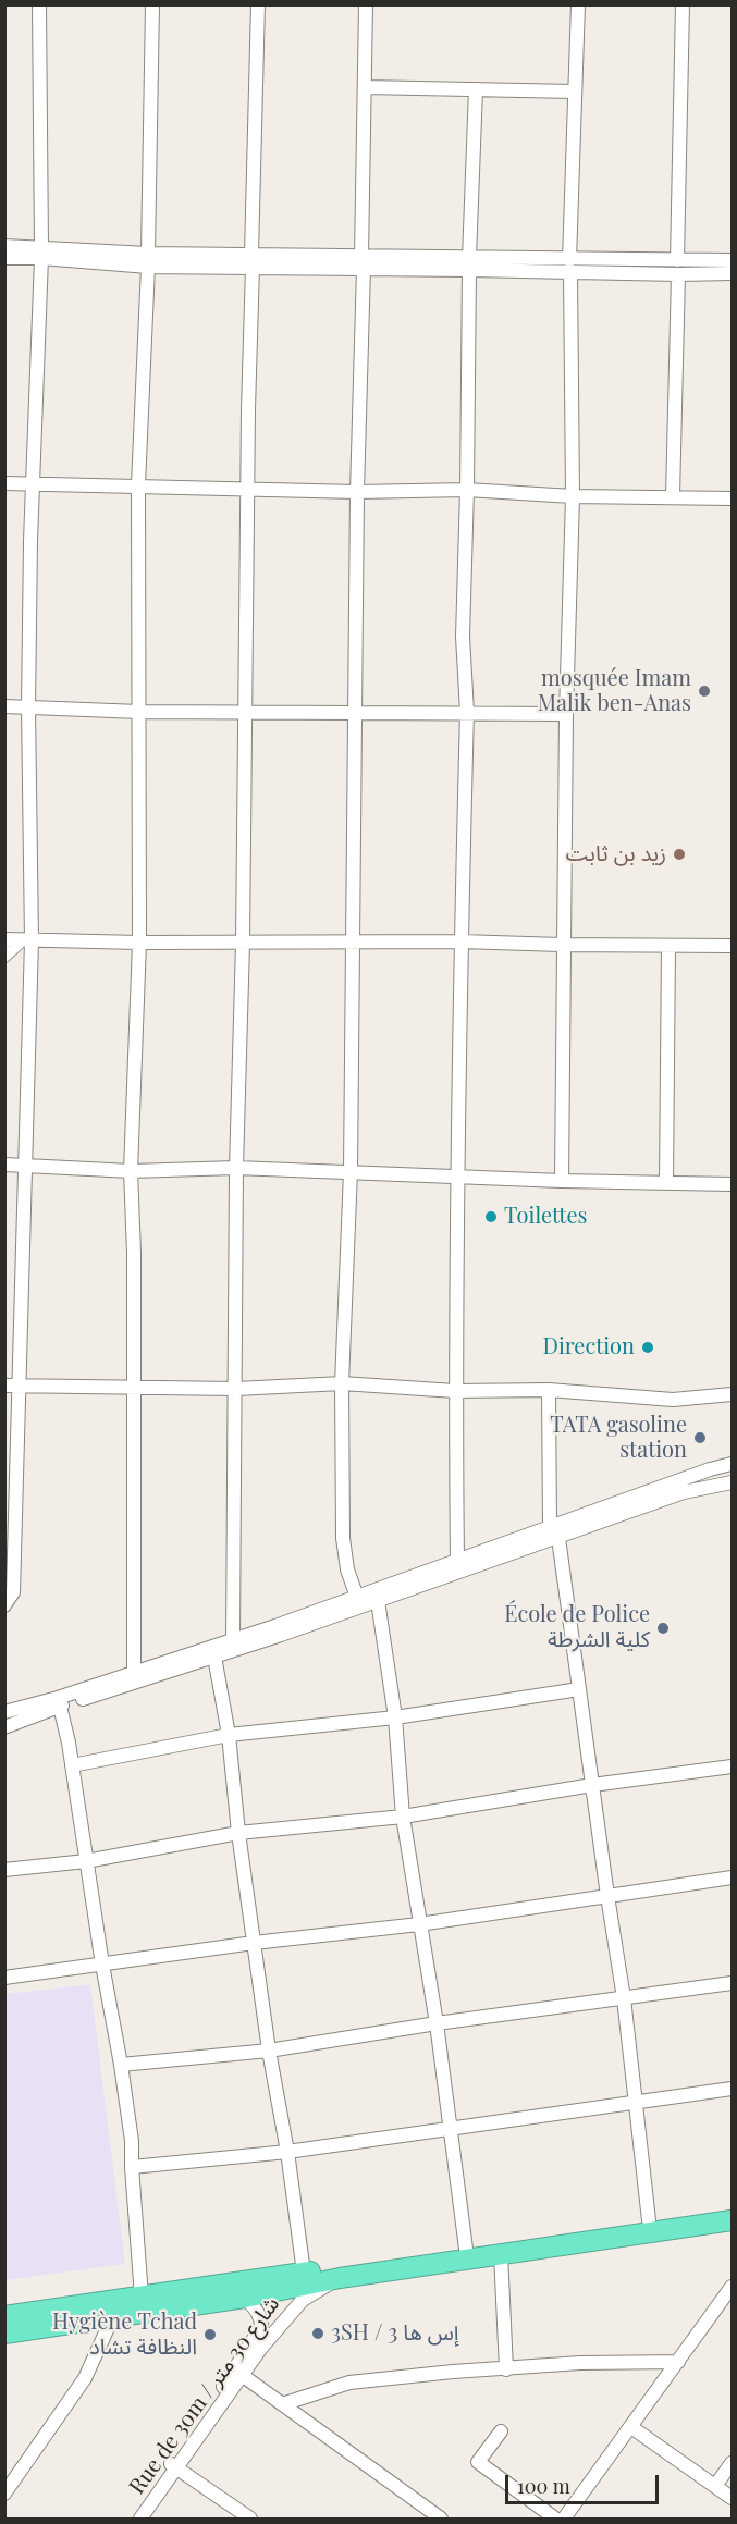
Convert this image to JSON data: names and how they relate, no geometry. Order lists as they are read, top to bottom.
{
  "streets": {
    "street": ["Rue de 30m / شارع 30 متر"]
  },
  "places": [
    "mosquée Imam Malik ben-Anas",
    "زيد بن ثابت",
    "Toilettes",
    "Direction",
    "TATA gasoline station",
    "École de Police كلية الشرطة",
    "3SH / 3 إس ها",
    "Hygiène Tchad النظافة تشاد"
  ],
  "scale_bar": "100 m"
}
